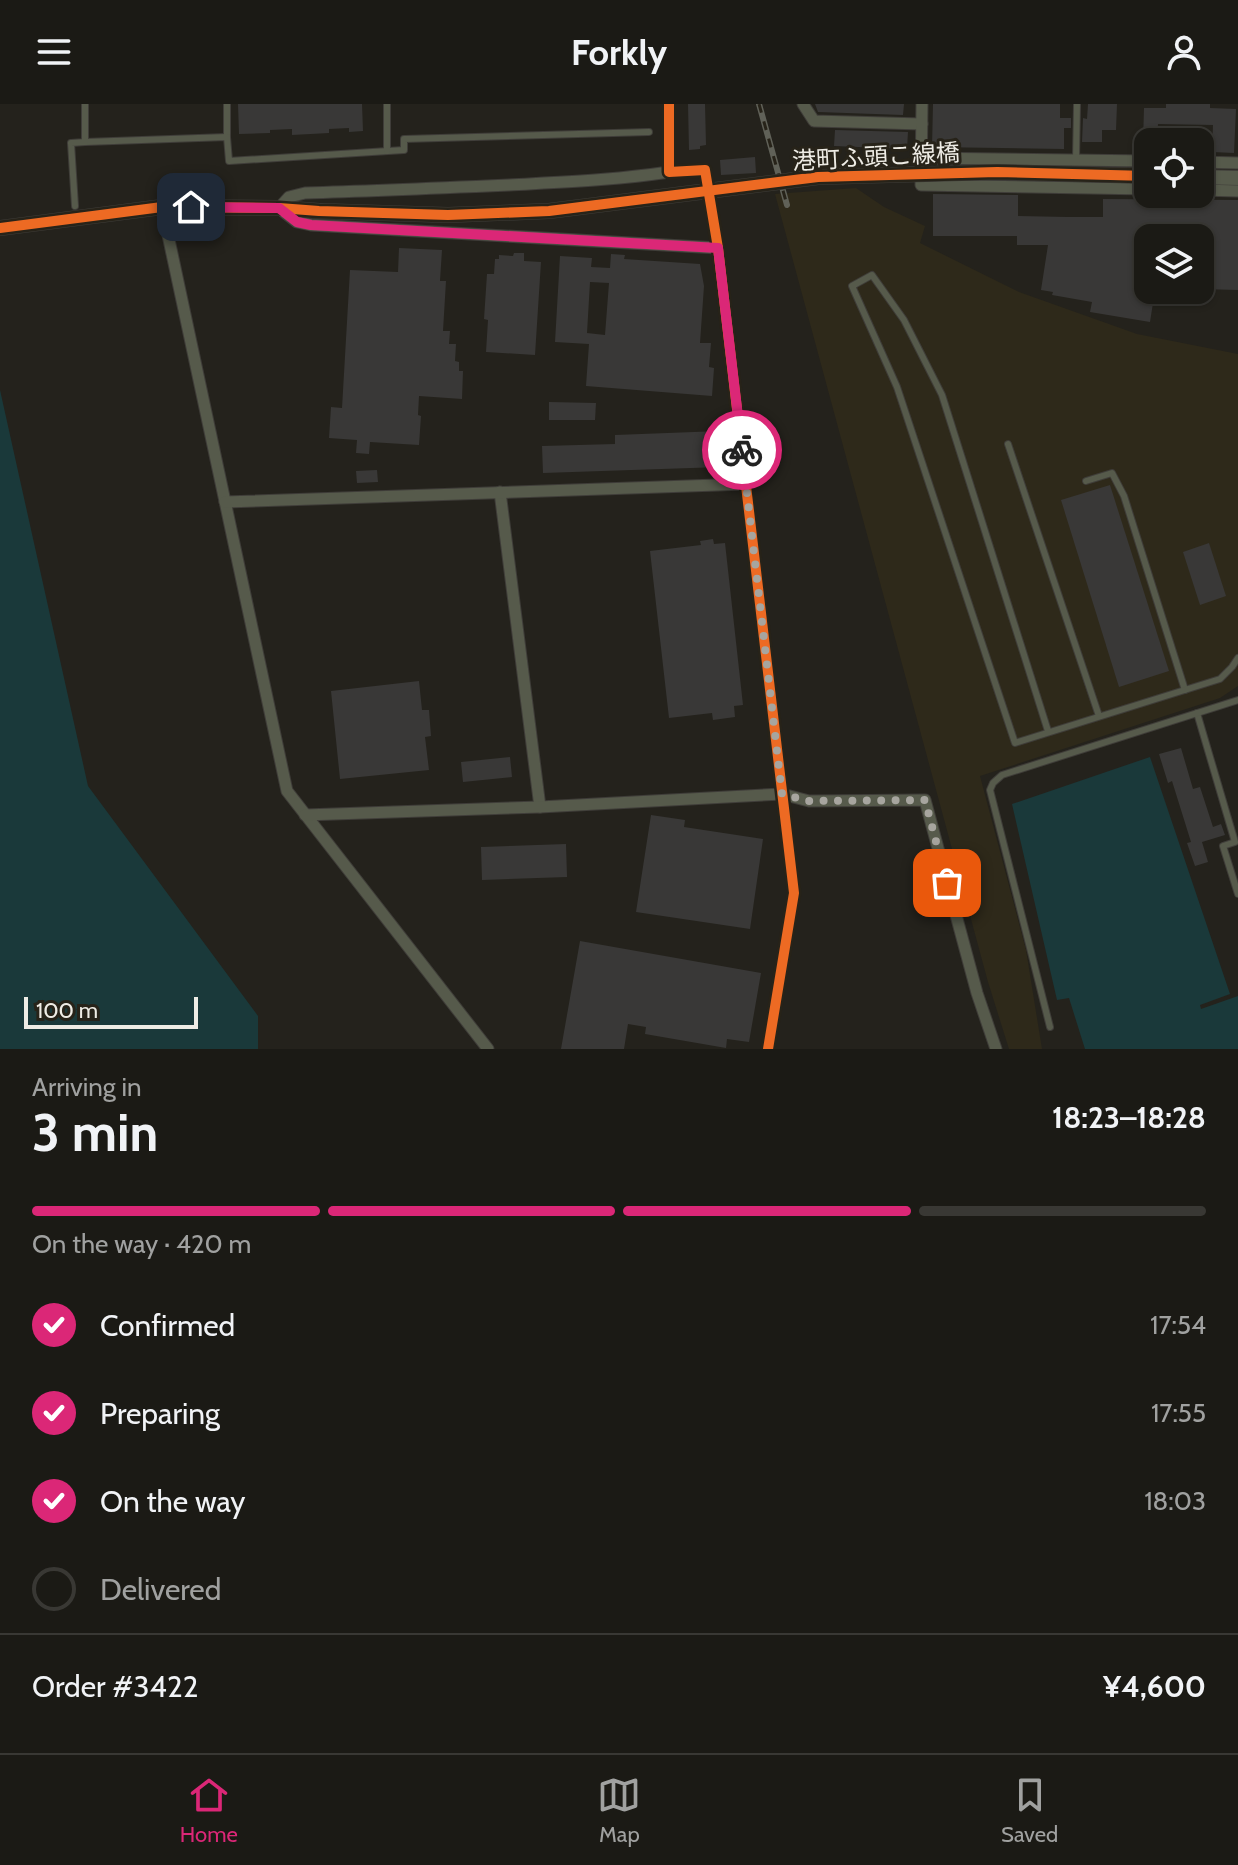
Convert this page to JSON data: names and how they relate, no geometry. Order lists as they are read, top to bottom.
{
  "streets": {
    "street": ["港町ふ頭こ線橋"]
  },
  "scale_bar": "100 m",
  "page": {
    "header": "Forkly",
    "scale": "100 m",
    "heading": ["3 min", "Arriving in", "18:23–18:28"],
    "panel": ["Order #3422", "¥4,600"],
    "bar": "On the way · 420 m",
    "list": [
      ["Confirmed", "17:54"],
      ["Preparing", "17:55"],
      ["On the way", "18:03"],
      "Delivered"
    ],
    "tabs": ["Home", "Map", "Saved"]
  }
}
